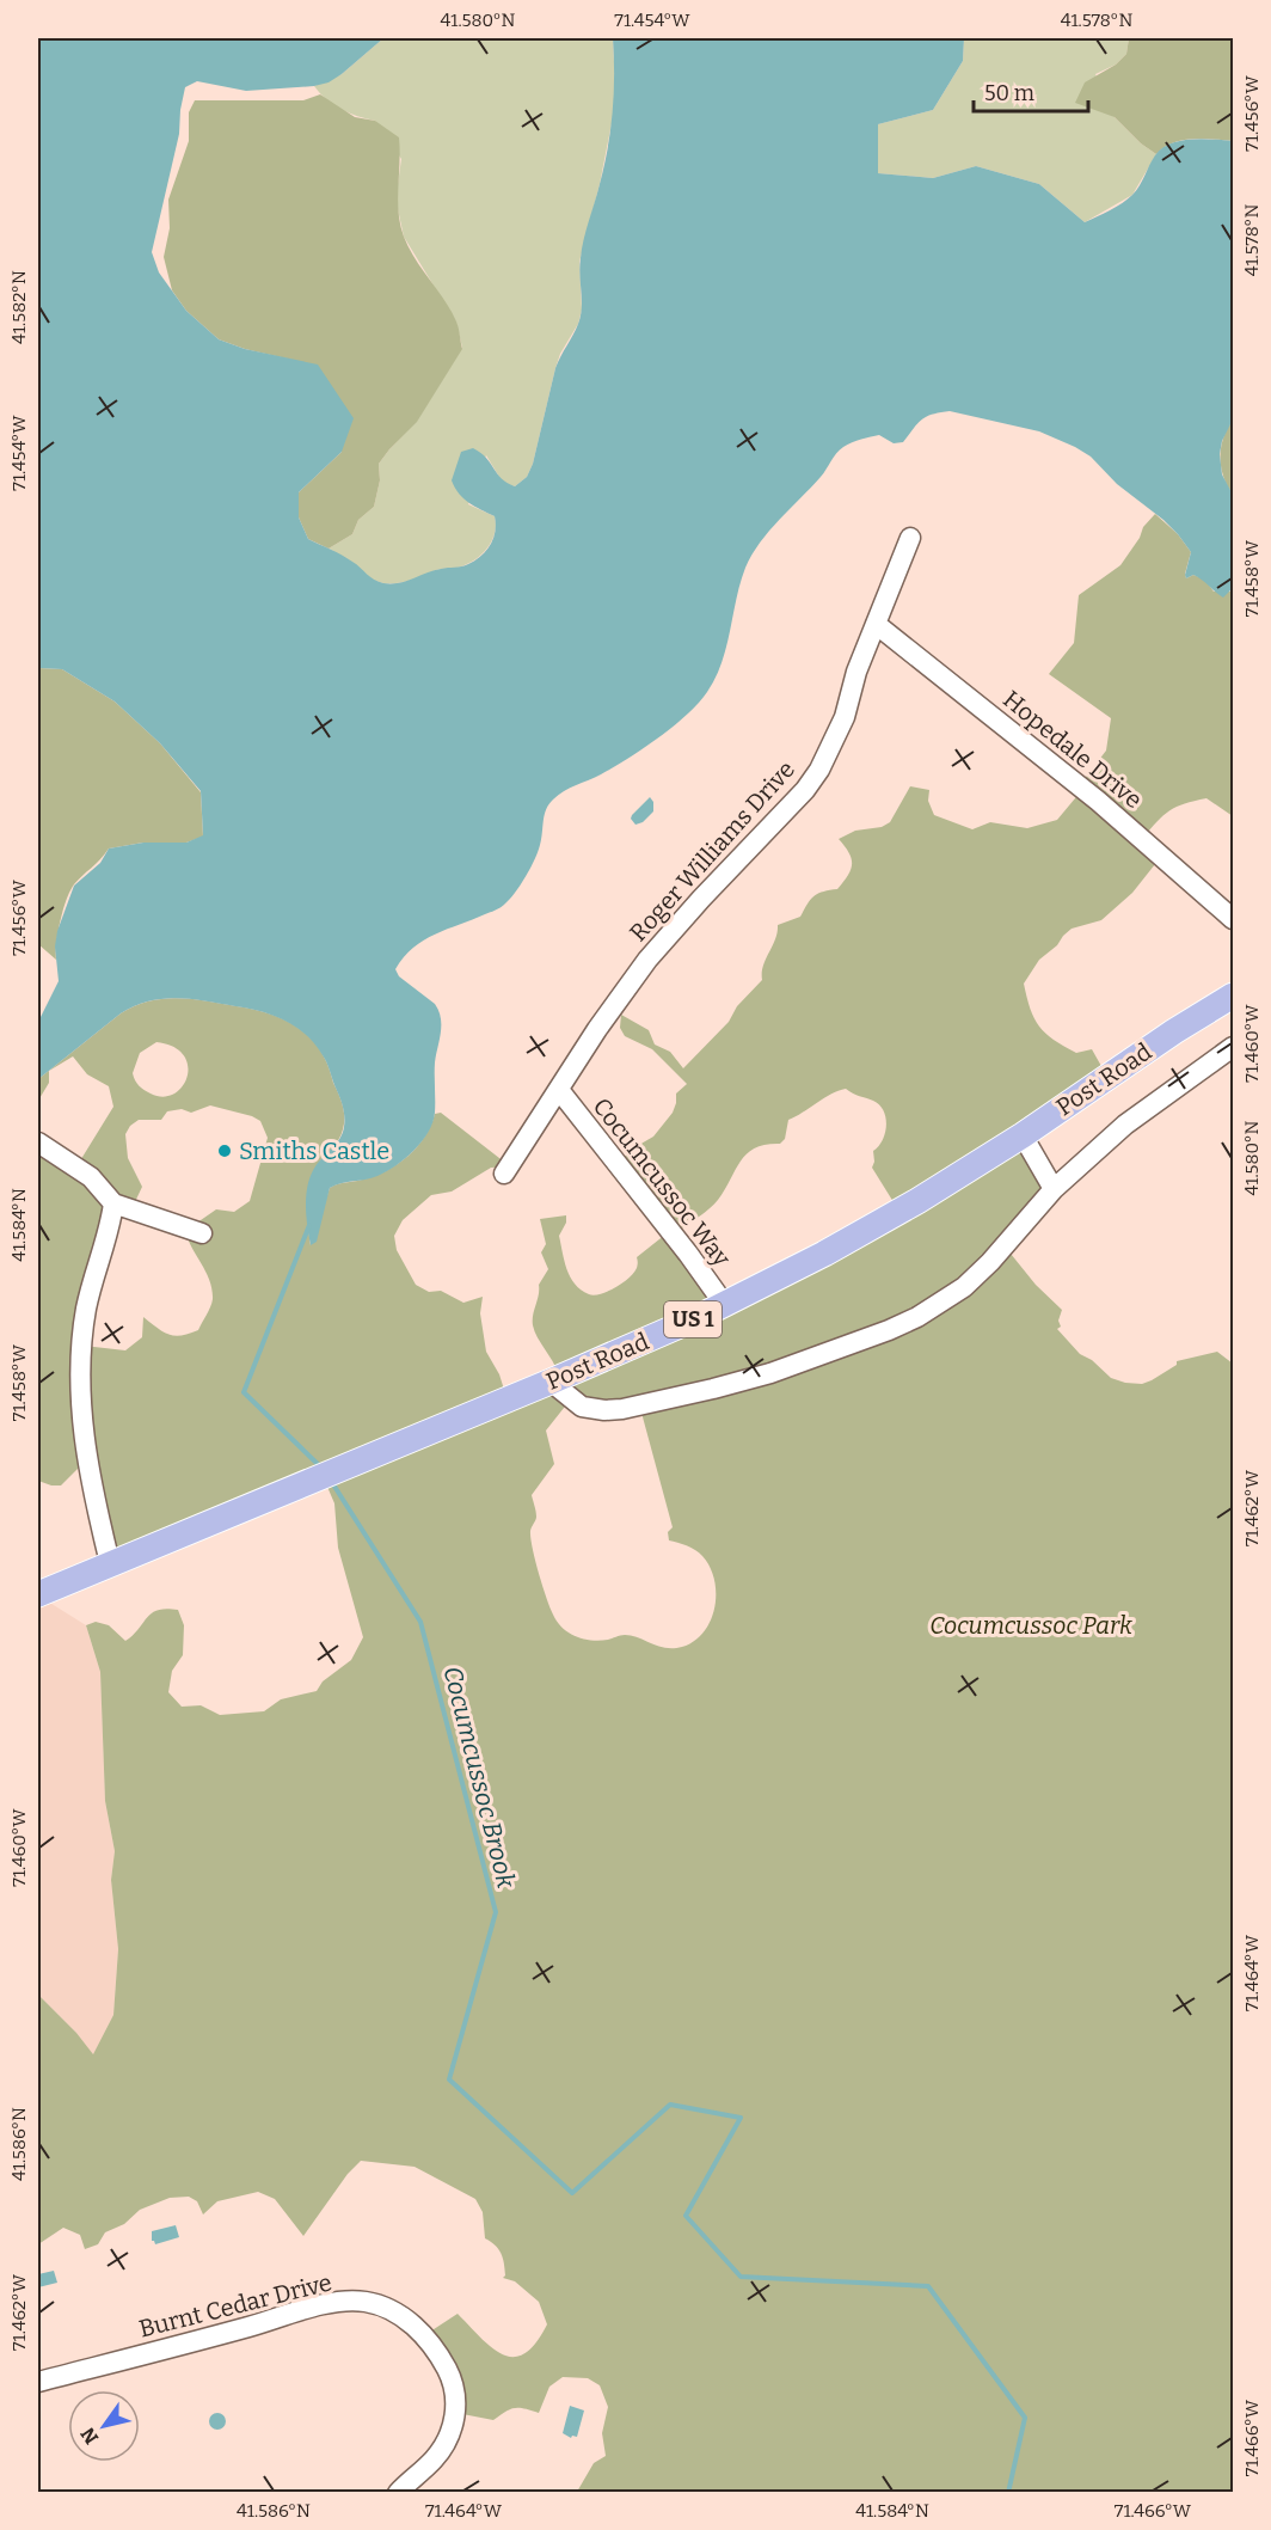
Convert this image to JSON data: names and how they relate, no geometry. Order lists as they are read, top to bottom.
{
  "streets": {
    "main road": ["Post Road", "US 1"],
    "street": [
      "Hopedale Drive",
      "Roger Williams Drive",
      "Cocumcussoc Way",
      "Burnt Cedar Drive"
    ]
  },
  "crossings": [
    ["Hopedale Drive", "Roger Williams Drive"],
    ["Roger Williams Drive", "Cocumcussoc Way"],
    ["Post Road", "Cocumcussoc Way"]
  ],
  "water": ["Cocumcussoc Brook"],
  "parks": ["Cocumcussoc Park"],
  "places": ["Smiths Castle"],
  "scale_bar": "50 m",
  "north": "bottom left",
  "coordinates": [
    "41.580°N",
    "71.454°W",
    "41.578°N",
    "71.456°W",
    "41.582°N",
    "71.458°W",
    "71.460°W",
    "41.584°N",
    "71.462°W",
    "71.464°W",
    "41.586°N",
    "71.466°W"
  ]
}
